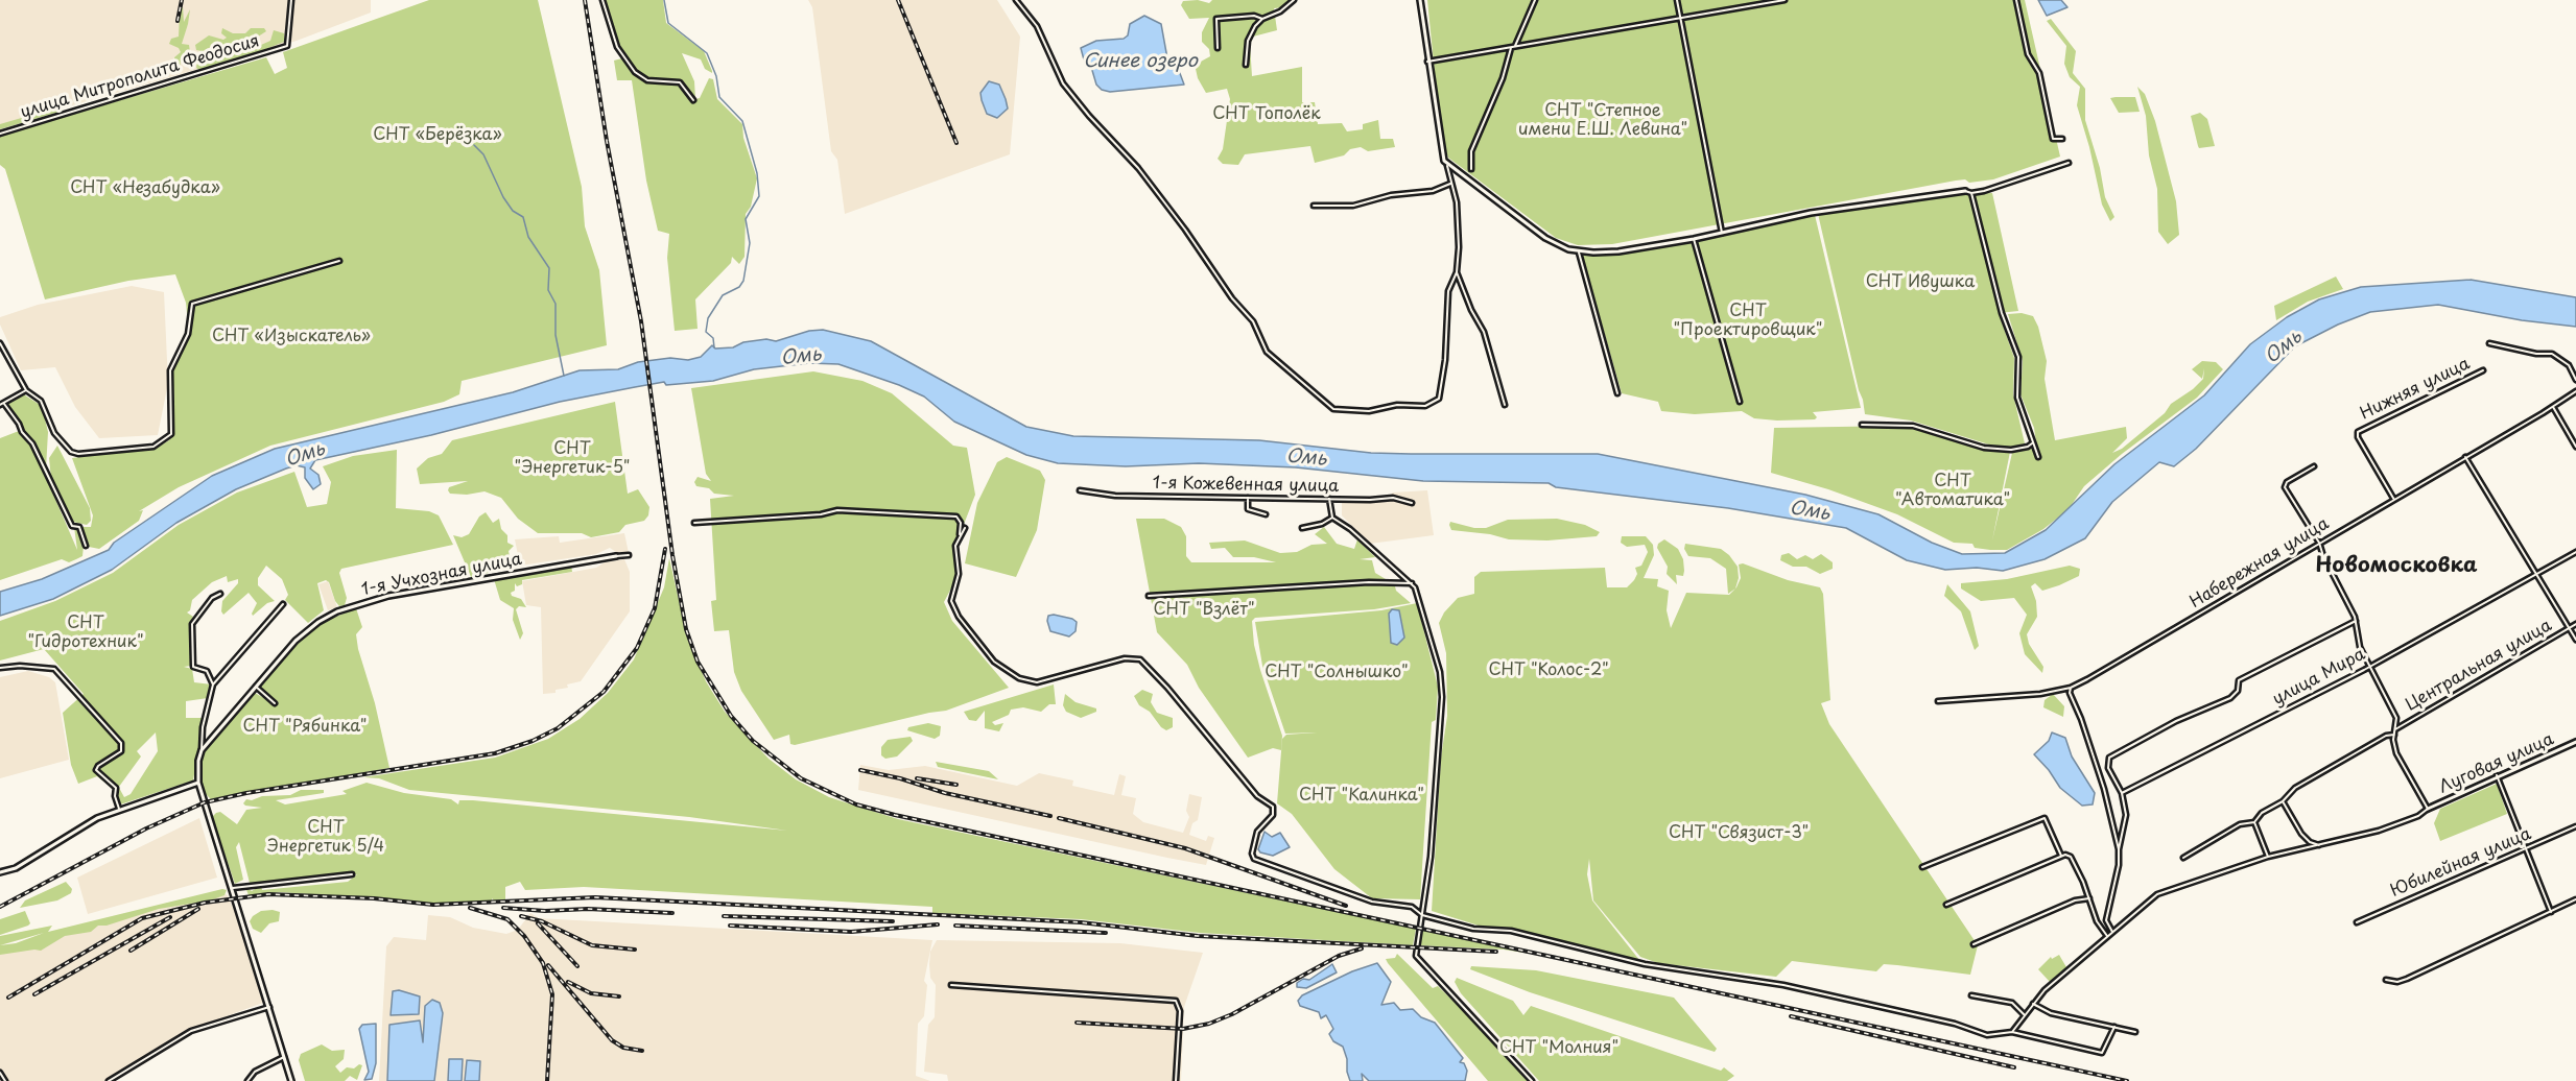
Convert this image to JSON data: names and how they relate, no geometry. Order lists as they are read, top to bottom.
{
  "streets": {
    "street": [
      "улица Митрополита Феодосия",
      "Нижняя улица",
      "1-я Кожевенная улица",
      "Набережная улица",
      "1-я Учхозная улица",
      "Центральная улица",
      "улица Мира",
      "Луговая улица",
      "Юбилейная улица"
    ]
  },
  "crossings": [
    ["Нижняя улица", "Набережная улица"]
  ],
  "districts": ["Новомосковка"],
  "water": ["Синее озеро", "Омь"],
  "parks": [
    "СНТ \"Степное имени Е.Ш. Левина\"",
    "СНТ Тополёк",
    "СНТ «Берёзка»",
    "СНТ «Незабудка»",
    "СНТ Ивушка",
    "СНТ \"Проектировщик\"",
    "СНТ «Изыскатель»",
    "СНТ \"Энергетик-5\"",
    "СНТ \"Автоматика\"",
    "СНТ \"Взлёт\"",
    "СНТ \"Гидротехник\"",
    "СНТ \"Колос-2\"",
    "СНТ \"Солнышко\"",
    "СНТ \"Рябинка\"",
    "СНТ \"Калинка\"",
    "СНТ Энергетик 5/4",
    "СНТ \"Связист-3\"",
    "СНТ \"Молния\""
  ]
}
